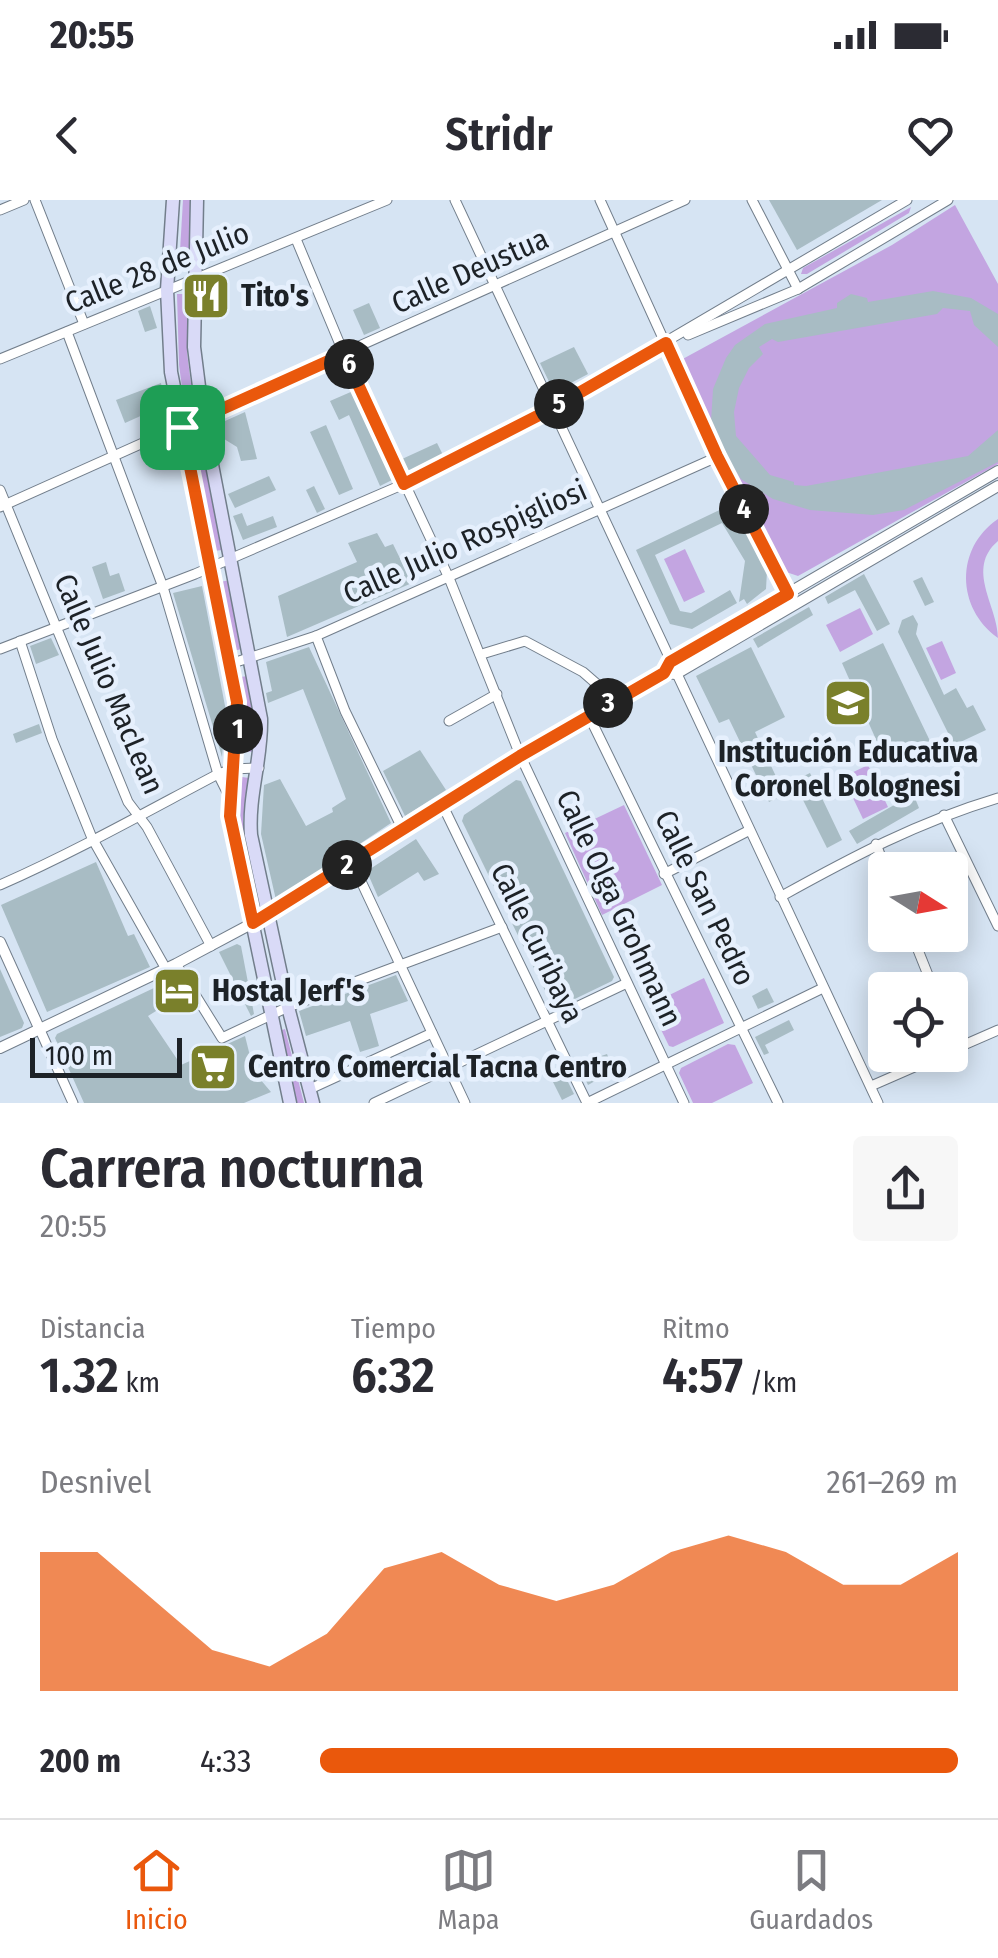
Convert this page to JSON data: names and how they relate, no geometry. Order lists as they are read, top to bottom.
{
  "streets": {
    "street": [
      "Calle 28 de Julio",
      "Calle Deustua",
      "Calle Julio Rospigliosi",
      "Calle Julio MacLean",
      "Calle San Pedro",
      "Calle Olga Grohmann",
      "Calle Curibaya"
    ]
  },
  "crossings": [
    ["Calle 28 de Julio", "Calle Olga Grohmann"],
    ["Calle Deustua", "Calle Julio MacLean"],
    ["Calle Deustua", "Calle Olga Grohmann"],
    ["Calle Julio Rospigliosi", "Calle Olga Grohmann"]
  ],
  "places": {
    "restaurant": ["Tito's"],
    "school or university": ["Institución Educativa Coronel Bolognesi"],
    "hotel": ["Hostal Jerf's"],
    "supermarket": ["Centro Comercial Tacna Centro"]
  },
  "scale_bar": "100 m",
  "north": "right",
  "page": {
    "status": "20:55",
    "header": "Stridr",
    "pins": [
      "6",
      "5",
      "4",
      "3",
      "1",
      "2"
    ],
    "scale": "100 m",
    "heading": ["Carrera nocturna", "20:55"],
    "stats": [
      ["Distancia", "1.32 km"],
      ["Tiempo", "6:32"],
      ["Ritmo", "4:57 /km"]
    ],
    "chart": ["Desnivel", "261–269 m"],
    "list": [
      {
        "name": "200 m",
        "note": "4:33"
      }
    ],
    "tabs": ["Inicio", "Mapa", "Guardados"]
  }
}
